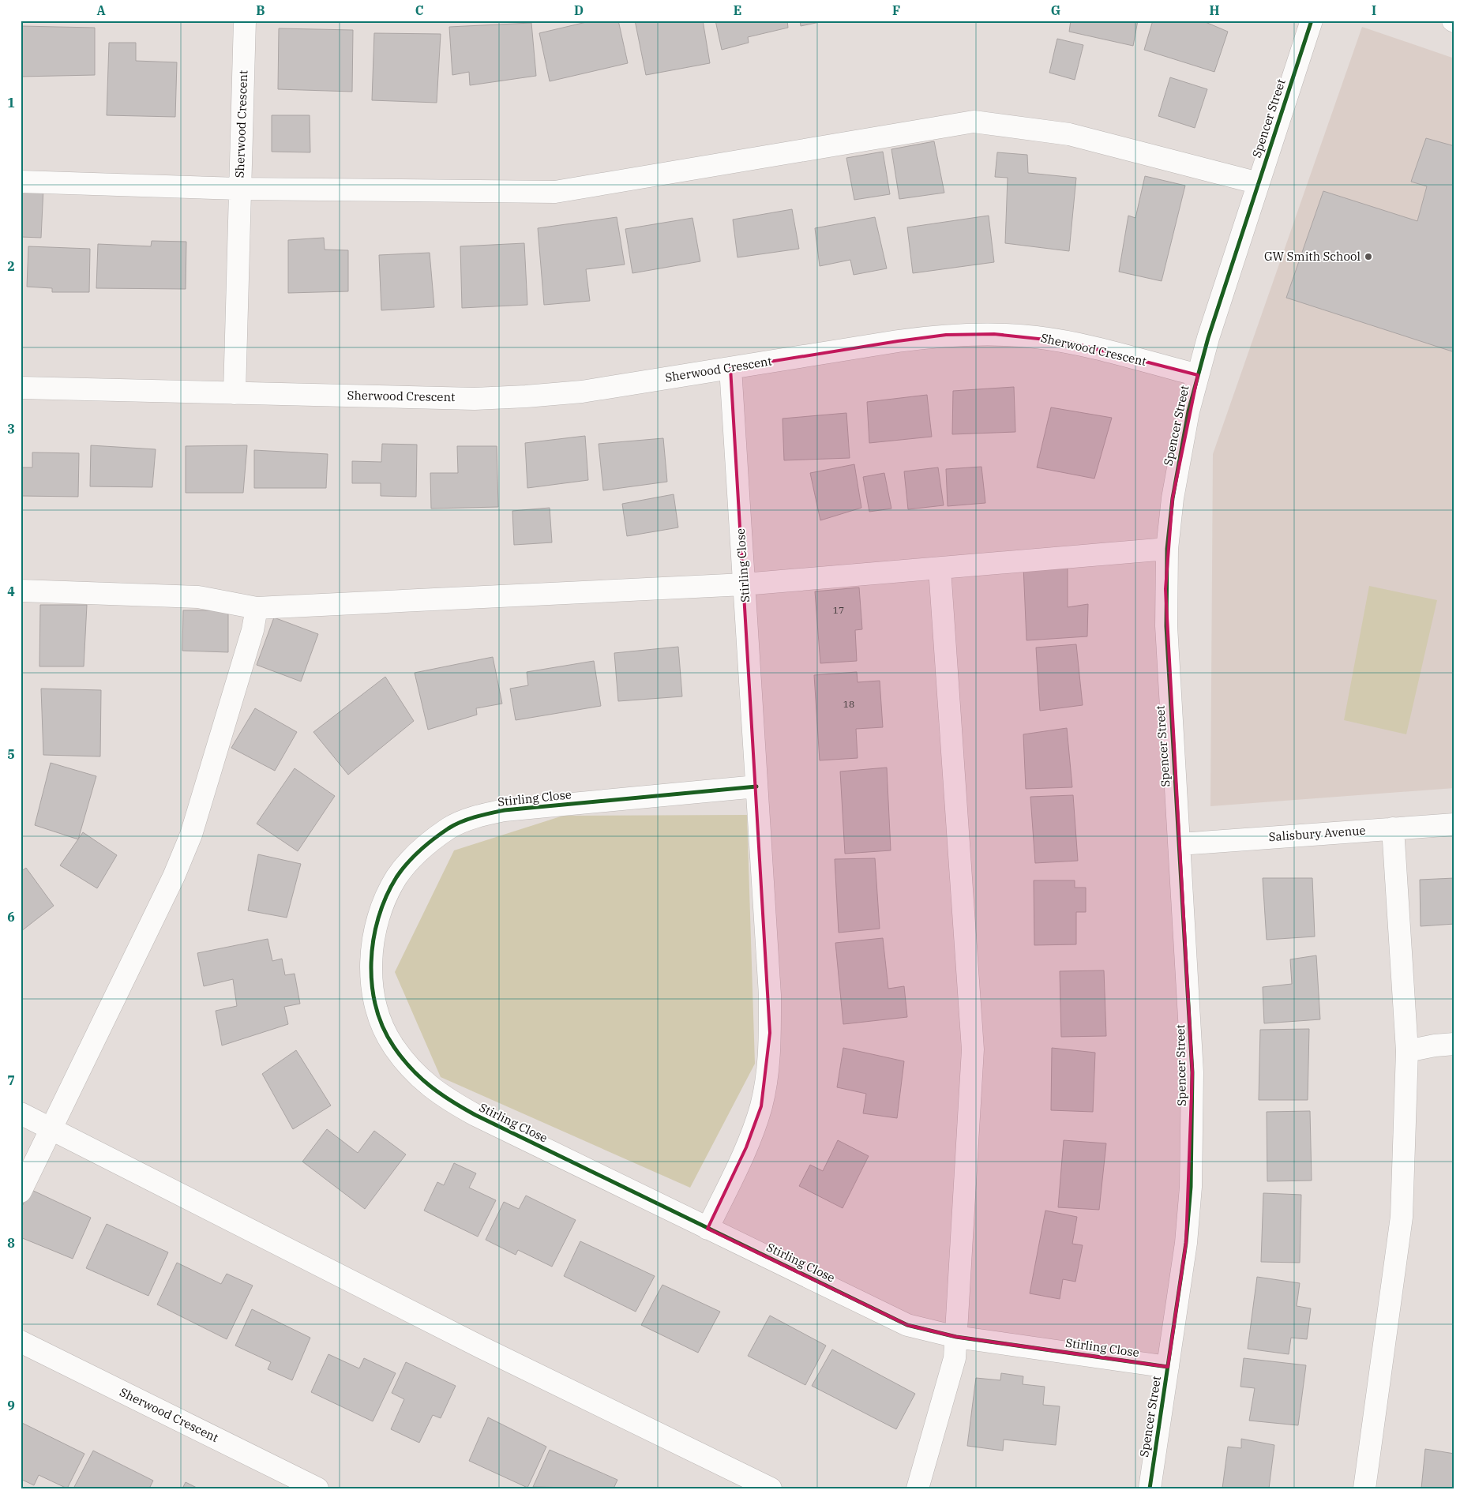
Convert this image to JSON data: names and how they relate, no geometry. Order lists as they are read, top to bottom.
{
  "streets": {
    "street": [
      "Spencer Street",
      "Sherwood Crescent",
      "Stirling Close",
      "Salisbury Avenue"
    ]
  },
  "crossings": [
    ["Spencer Street", "Sherwood Crescent"],
    ["Spencer Street", "Stirling Close"],
    ["Spencer Street", "Salisbury Avenue"],
    ["Sherwood Crescent", "Stirling Close"]
  ],
  "places": ["GW Smith School"],
  "house_numbers": ["17", "18"],
  "grid": {
    "columns": [
      "A",
      "B",
      "C",
      "D",
      "E",
      "F",
      "G",
      "H",
      "I"
    ],
    "rows": [
      "1",
      "2",
      "3",
      "4",
      "5",
      "6",
      "7",
      "8",
      "9"
    ]
  }
}
